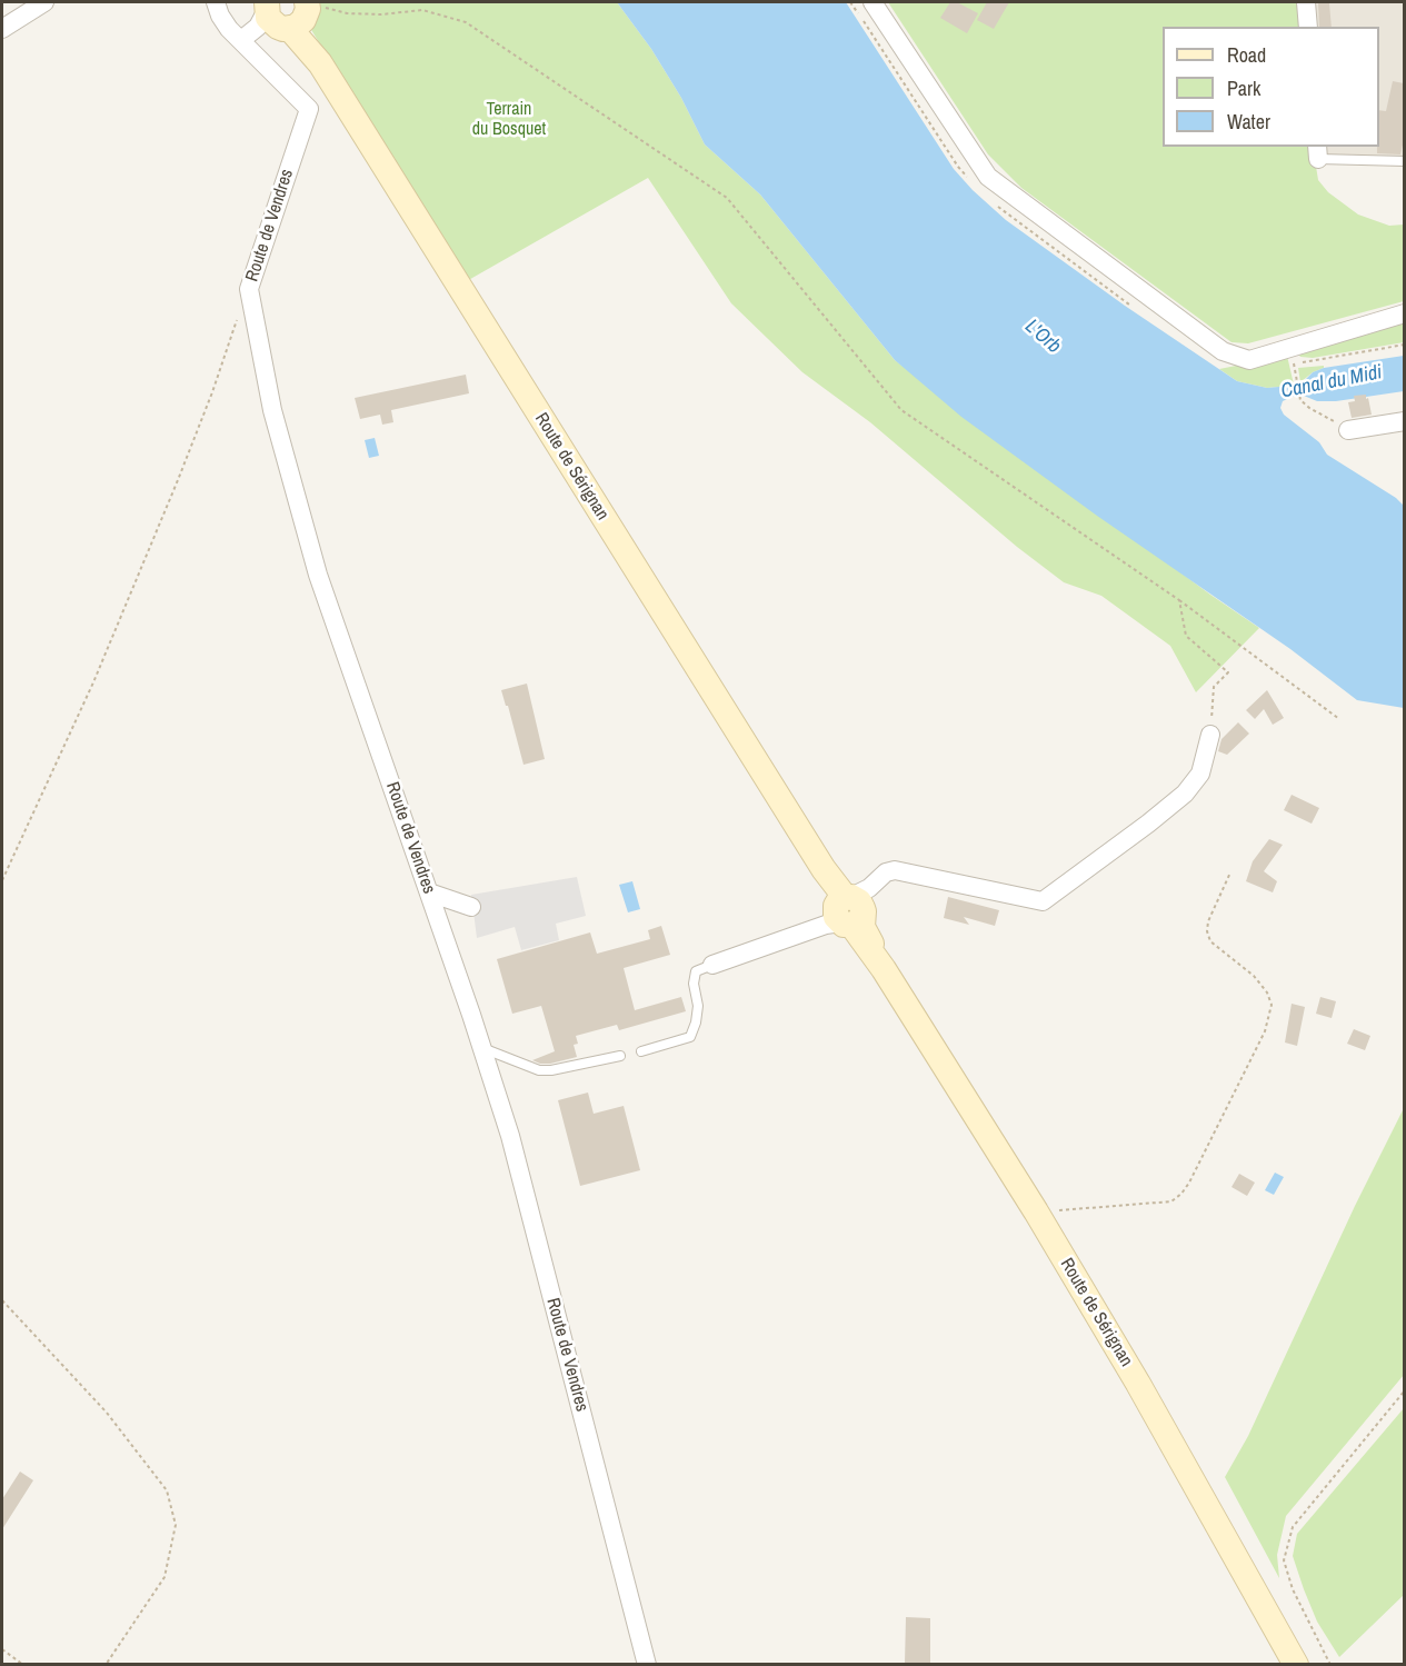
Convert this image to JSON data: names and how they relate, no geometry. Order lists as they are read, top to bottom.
{
  "streets": {
    "main road": ["Route de Sérignan"],
    "street": ["Route de Vendres"]
  },
  "water": ["L'Orb", "Canal du Midi"],
  "parks": ["Terrain du Bosquet"],
  "legend": ["Road", "Park", "Water"]
}
